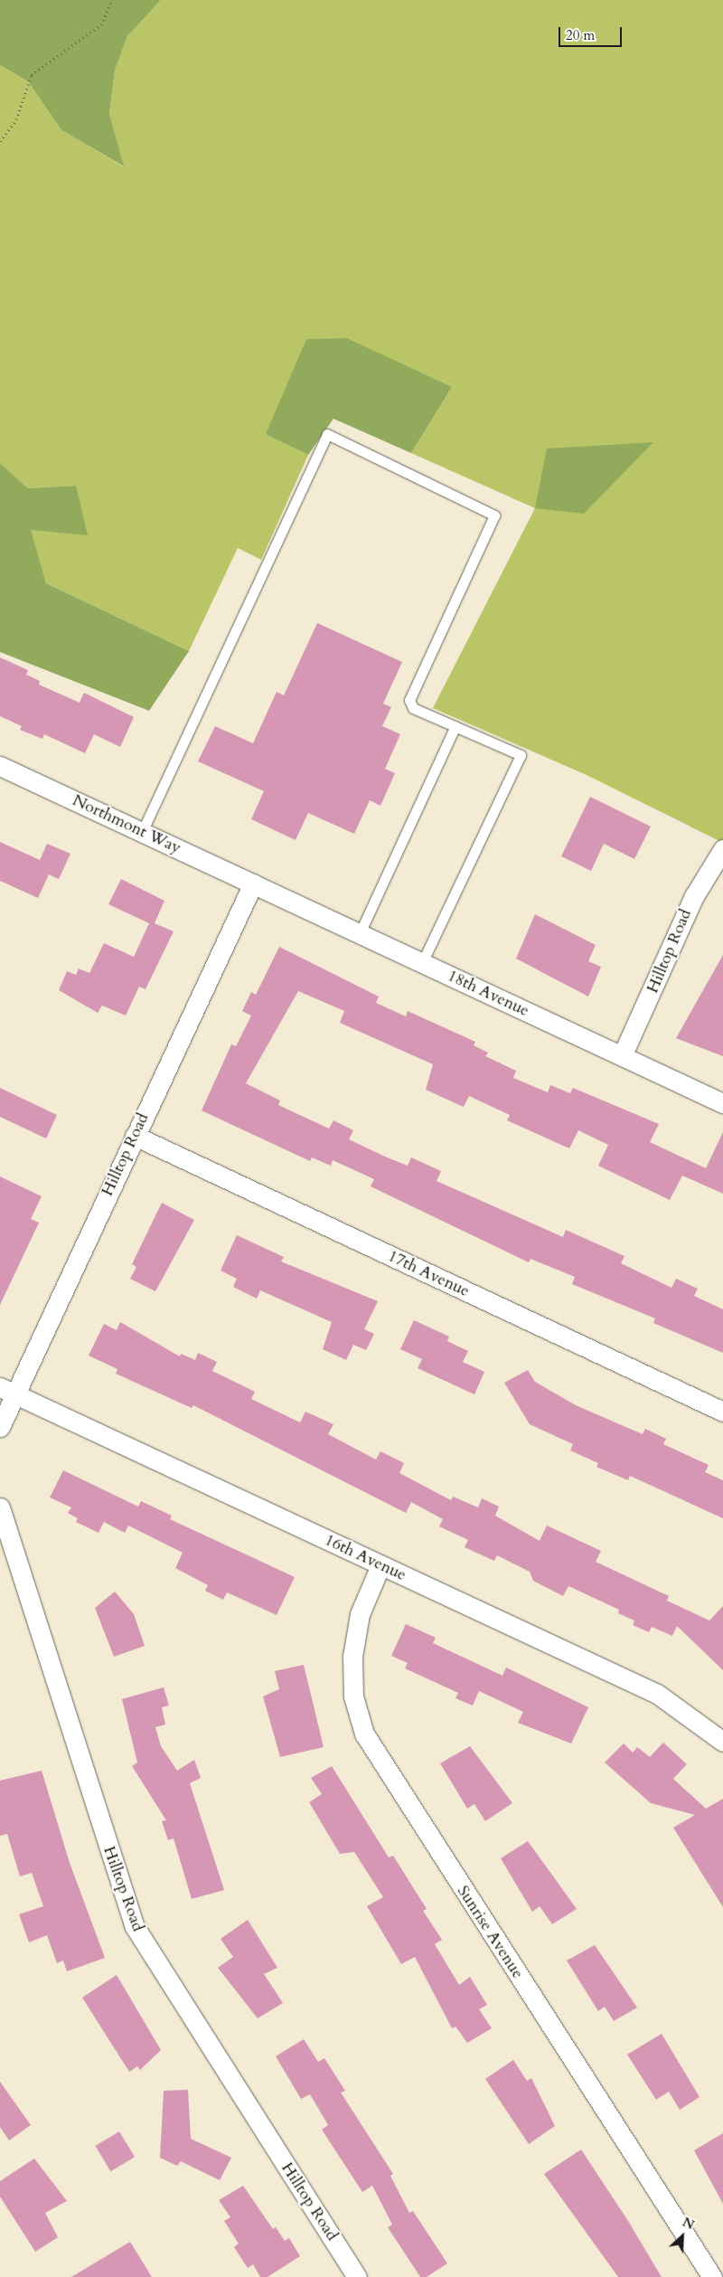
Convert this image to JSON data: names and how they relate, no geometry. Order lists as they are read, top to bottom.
{
  "streets": {
    "street": [
      "Northmont Way",
      "Hilltop Road",
      "18th Avenue",
      "17th Avenue",
      "16th Avenue",
      "Sunrise Avenue"
    ]
  },
  "crossings": [
    ["Northmont Way", "Hilltop Road"],
    ["Northmont Way", "18th Avenue"],
    ["Hilltop Road", "18th Avenue"],
    ["Hilltop Road", "17th Avenue"],
    ["Hilltop Road", "16th Avenue"],
    ["16th Avenue", "Sunrise Avenue"]
  ],
  "scale_bar": "20 m",
  "north": "top right"
}
